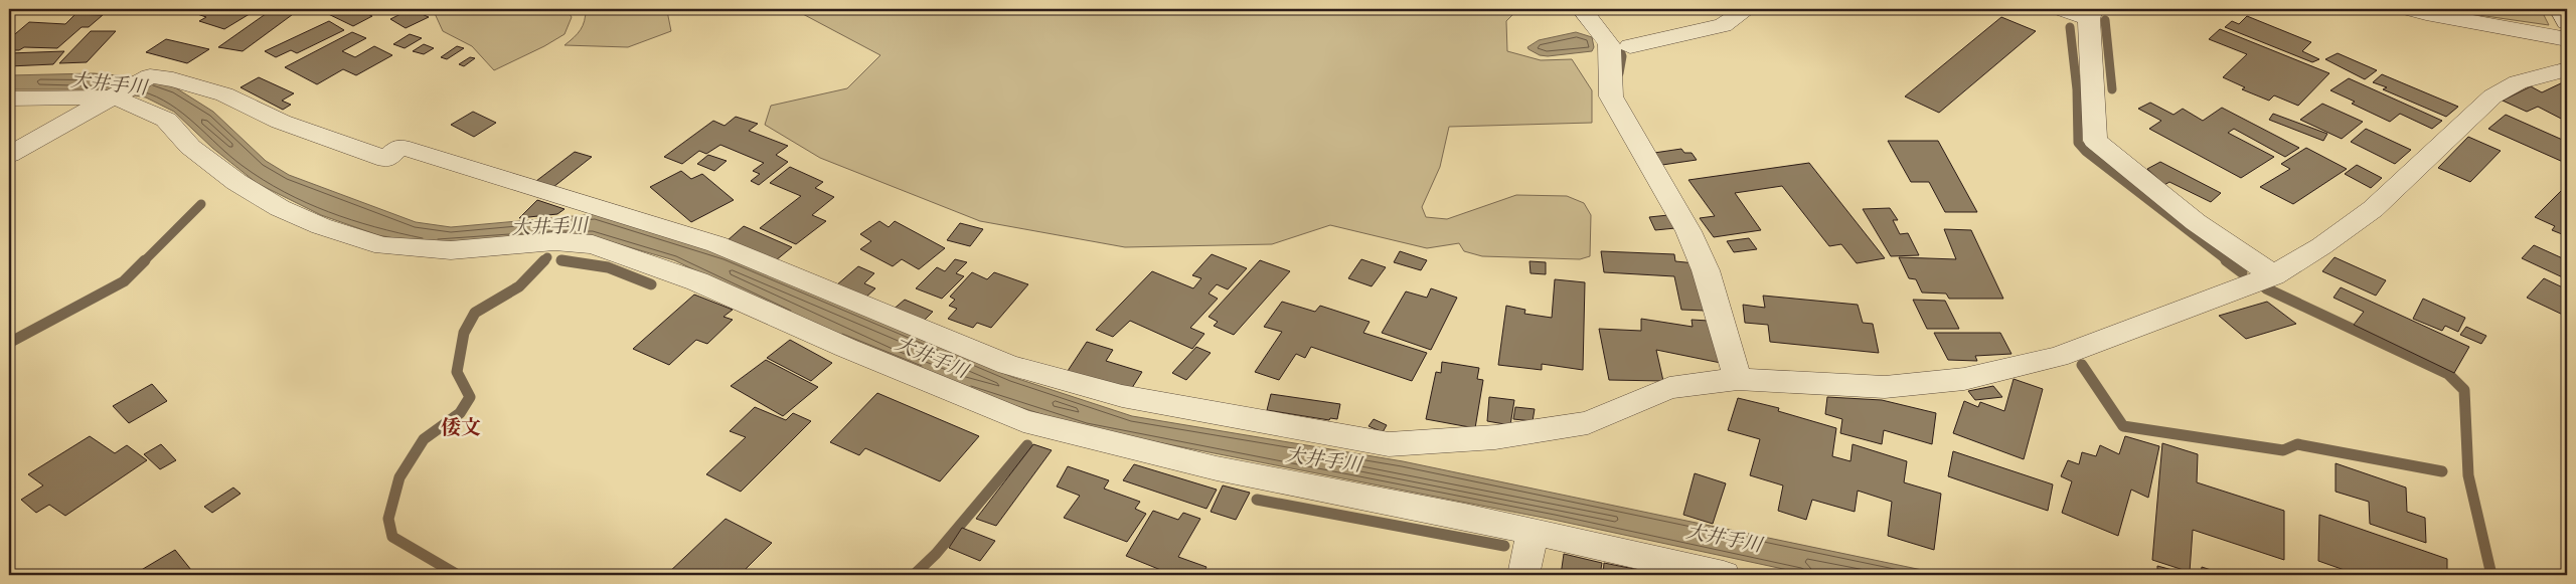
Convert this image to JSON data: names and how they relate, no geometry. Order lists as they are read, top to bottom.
{
  "districts": ["倭文"],
  "water": ["大井手川"]
}
